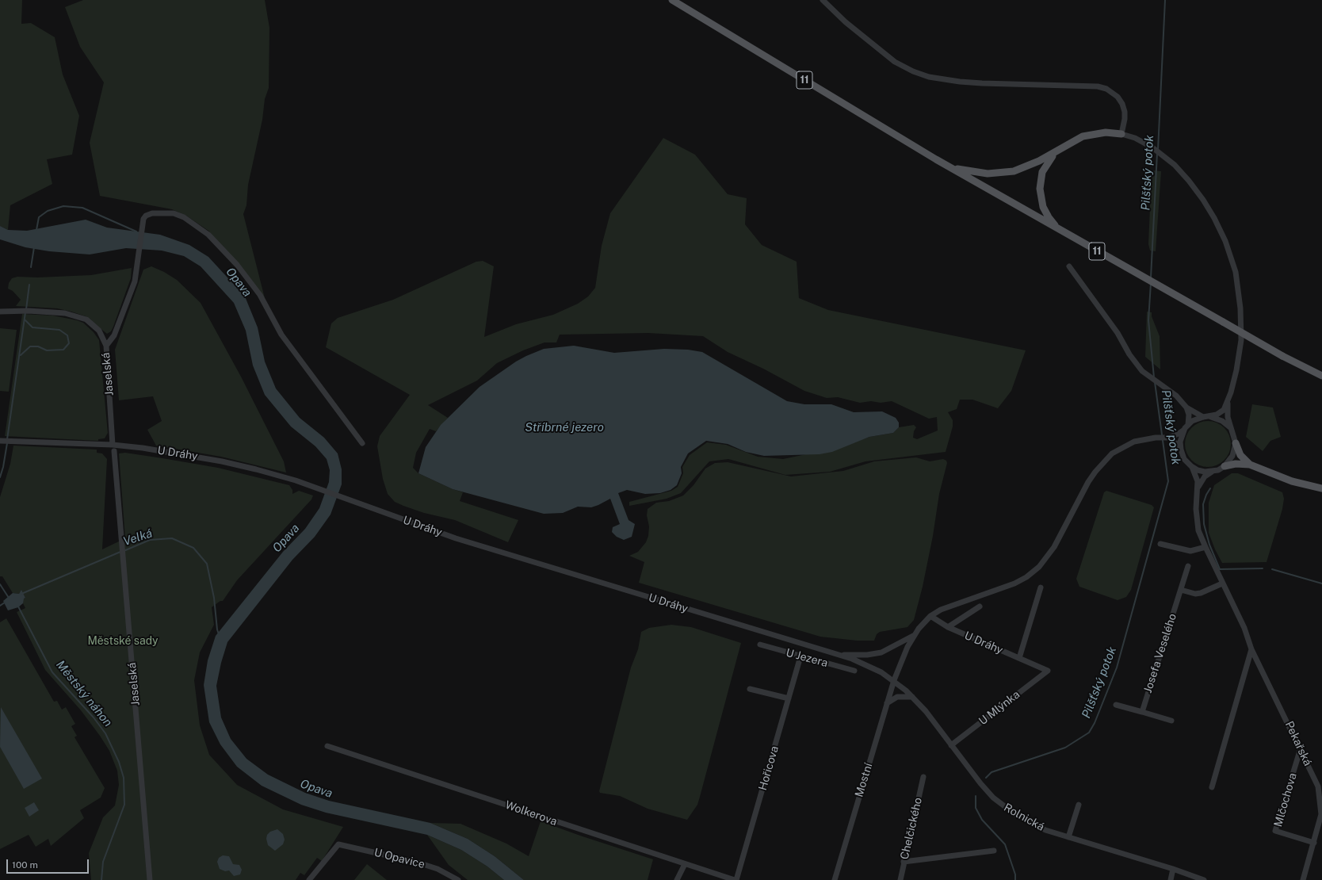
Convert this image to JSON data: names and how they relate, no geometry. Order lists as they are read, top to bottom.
{
  "streets": {
    "main road": ["11"],
    "street": [
      "Jaselská",
      "U Dráhy",
      "Josefa Veselého",
      "U Jezera",
      "U Mlýnka",
      "Pekařská",
      "Hořicova",
      "Mostní",
      "Mlčochova",
      "Wolkerova",
      "Rolnická",
      "Chelčického",
      "U Opavice"
    ]
  },
  "crossings": [
    ["Jaselská", "U Dráhy"],
    ["U Dráhy", "U Mlýnka"],
    ["U Dráhy", "Mostní"],
    ["U Dráhy", "Rolnická"],
    ["U Jezera", "Hořicova"],
    ["U Mlýnka", "Rolnická"],
    ["Pekařská", "Mlčochova"],
    ["Hořicova", "Wolkerova"],
    ["Mostní", "Rolnická"]
  ],
  "water": [
    "Pilšťský potok",
    "Opava",
    "Stříbrné jezero",
    "Velká",
    "Městský náhon"
  ],
  "parks": ["Městské sady"],
  "scale_bar": "100 m"
}
